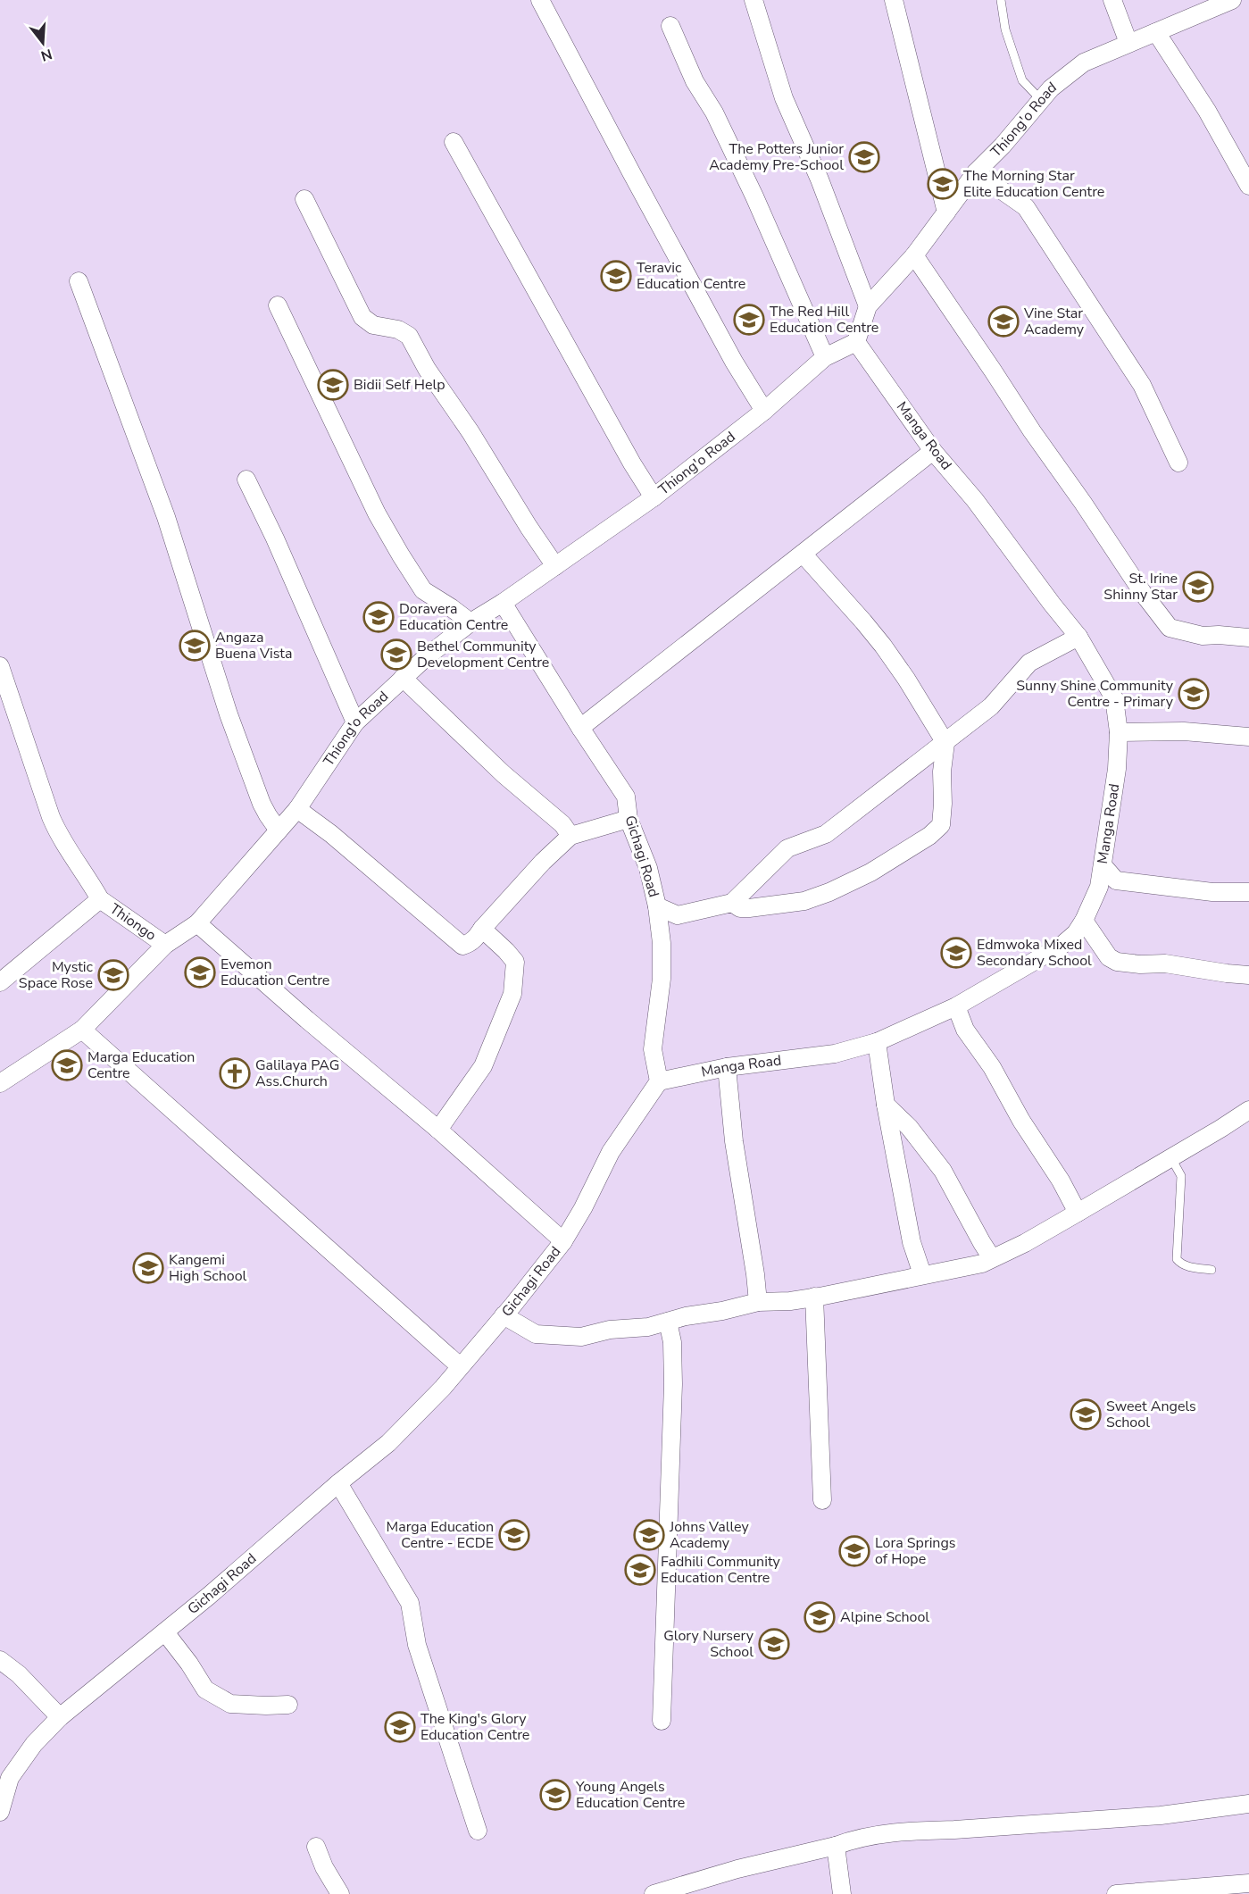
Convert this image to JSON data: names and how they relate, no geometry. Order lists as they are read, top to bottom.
{
  "streets": {
    "street": [
      "Thiong'o Road",
      "Manga Road",
      "Gichagi Road",
      "Thiongo"
    ]
  },
  "crossings": [
    ["Thiong'o Road", "Manga Road"],
    ["Thiong'o Road", "Gichagi Road"],
    ["Thiong'o Road", "Thiongo"],
    ["Manga Road", "Gichagi Road"]
  ],
  "places": {
    "school or university": [
      "The Potters Junior Academy Pre-School",
      "The Morning Star Elite Education Centre",
      "Teravic Education Centre",
      "The Red Hill Education Centre",
      "Vine Star Academy",
      "Bidii Self Help",
      "St. Irine Shinny Star",
      "Doravera Education Centre",
      "Angaza Buena Vista",
      "Bethel Community Development Centre",
      "Sunny Shine Community Centre - Primary",
      "Edmwoka Mixed Secondary School",
      "Evemon Education Centre",
      "Mystic Space Rose",
      "Marga Education Centre",
      "Kangemi High School",
      "Sweet Angels School",
      "Marga Education Centre - ECDE",
      "Johns Valley Academy",
      "Lora Springs of Hope",
      "Fadhili Community Education Centre",
      "Alpine School",
      "Glory Nursery School",
      "The King's Glory Education Centre",
      "Young Angels Education Centre"
    ],
    "church": ["Galilaya PAG Ass.Church"]
  },
  "north": "bottom"
}
